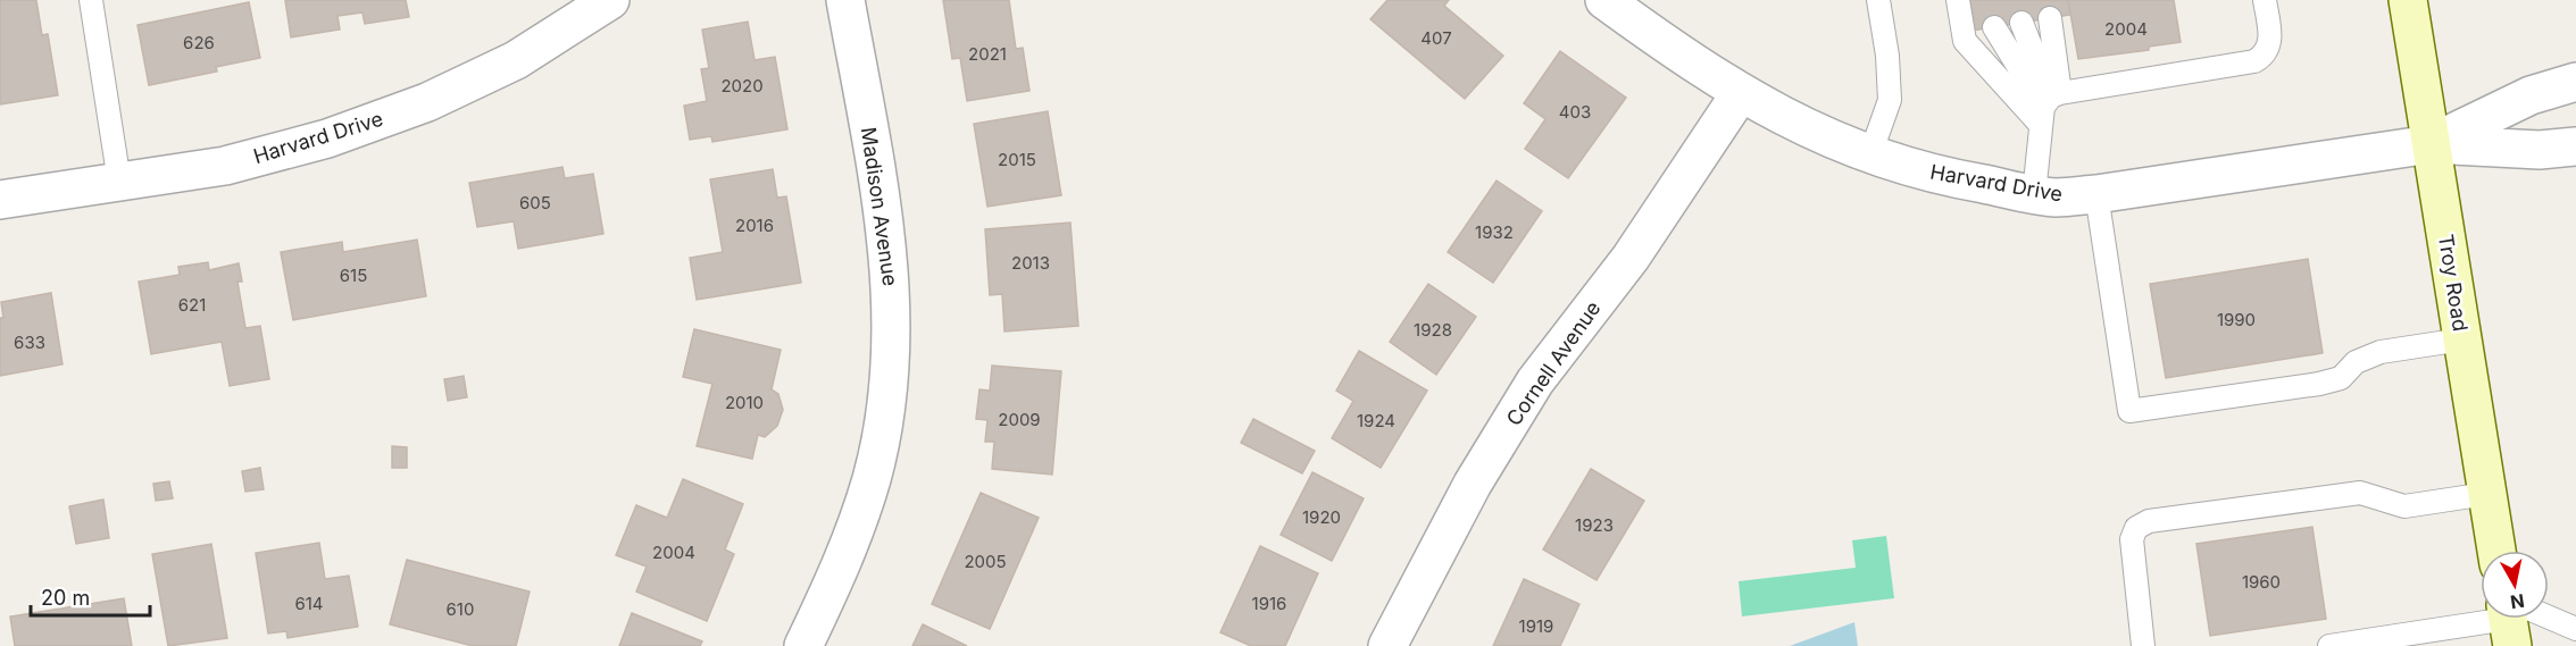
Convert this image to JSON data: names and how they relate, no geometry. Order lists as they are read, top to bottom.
{
  "streets": {
    "main road": ["Troy Road"],
    "street": ["Harvard Drive", "Madison Avenue", "Cornell Avenue"]
  },
  "crossings": [
    ["Harvard Drive", "Troy Road"],
    ["Harvard Drive", "Cornell Avenue"]
  ],
  "house_numbers": [
    "2004",
    "407",
    "626",
    "2021",
    "2020",
    "403",
    "2015",
    "605",
    "2016",
    "1932",
    "2013",
    "615",
    "621",
    "1990",
    "1928",
    "633",
    "2010",
    "2009",
    "1924",
    "1920",
    "1923",
    "2004",
    "2005",
    "1960",
    "614",
    "1916",
    "610",
    "1919"
  ],
  "scale_bar": "20 m",
  "north": "bottom"
}
